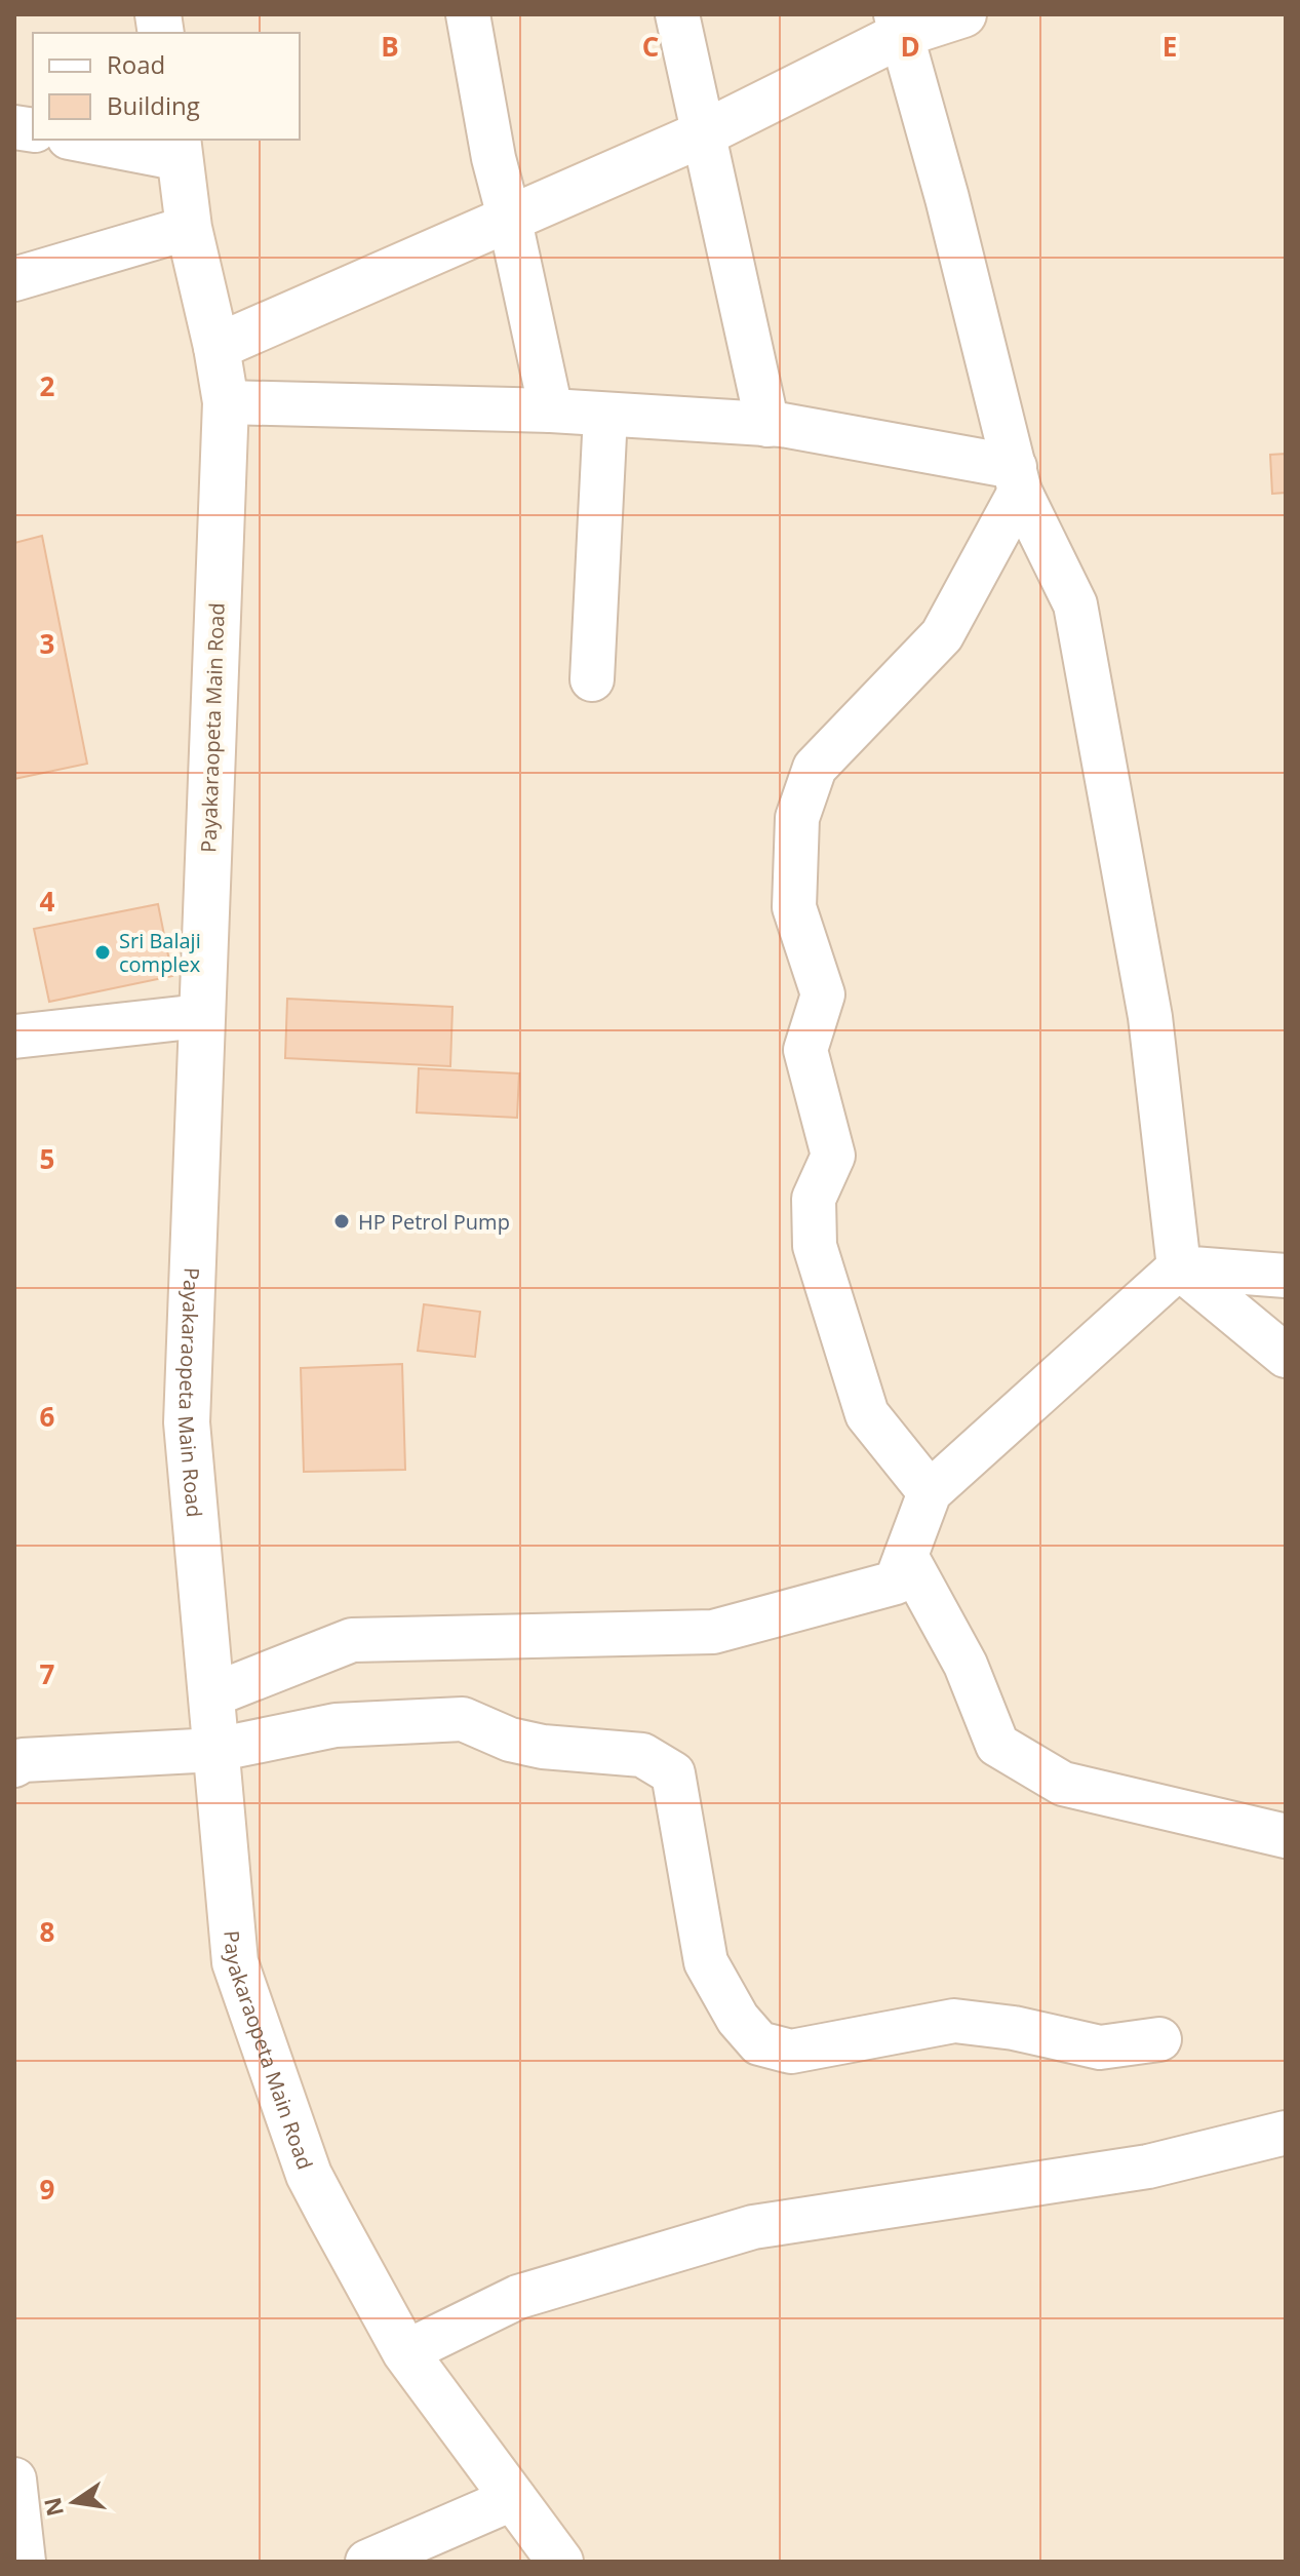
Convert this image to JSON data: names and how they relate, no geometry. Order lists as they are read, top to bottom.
{
  "streets": {
    "street": ["Payakaraopeta Main Road"]
  },
  "places": ["Sri Balaji complex", "HP Petrol Pump"],
  "legend": ["Road", "Building"],
  "north": "left",
  "grid": {
    "columns": [
      "B",
      "C",
      "D",
      "E"
    ],
    "rows": [
      "2",
      "3",
      "4",
      "5",
      "6",
      "7",
      "8",
      "9"
    ]
  }
}
